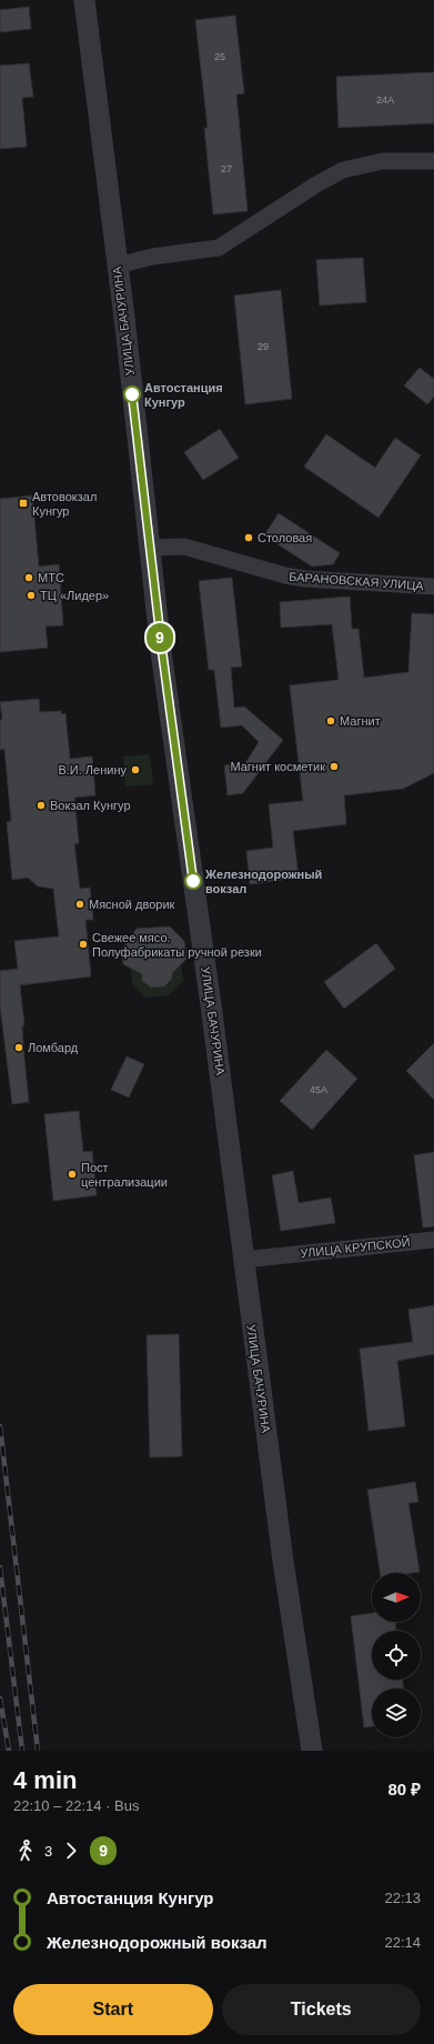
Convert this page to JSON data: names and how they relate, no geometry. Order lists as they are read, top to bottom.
{
  "streets": {
    "street": ["УЛИЦА БАЧУРИНА", "БАРАНОВСКАЯ УЛИЦА", "УЛИЦА КРУПСКОЙ"]
  },
  "crossings": [
    ["УЛИЦА БАЧУРИНА", "БАРАНОВСКАЯ УЛИЦА"],
    ["УЛИЦА БАЧУРИНА", "УЛИЦА КРУПСКОЙ"]
  ],
  "places": {
    "other": [
      "Автостанция Кунгур",
      "Столовая",
      "МТС",
      "ТЦ «Лидер»",
      "Магнит",
      "Магнит косметик",
      "В.И. Ленину",
      "Вокзал Кунгур",
      "Железнодорожный вокзал",
      "Мясной дворик",
      "Свежее мясо. Полуфабрикаты ручной резки",
      "Ломбард",
      "Пост централизации"
    ],
    "transit": ["Автовокзал Кунгур"]
  },
  "lines": ["bus line 9"],
  "house_numbers": [
    "25",
    "24А",
    "27",
    "29",
    "45А"
  ],
  "north": "right",
  "page": {
    "on_map": "9",
    "heading": ["4 min", "22:10 – 22:14 · Bus", "80 ₽"],
    "legs": ["3", "9"],
    "list": [
      {
        "name": "Автостанция Кунгур",
        "value": "22:13"
      },
      {
        "name": "Железнодорожный вокзал",
        "value": "22:14"
      }
    ],
    "buttons": ["Start", "Tickets"]
  }
}
